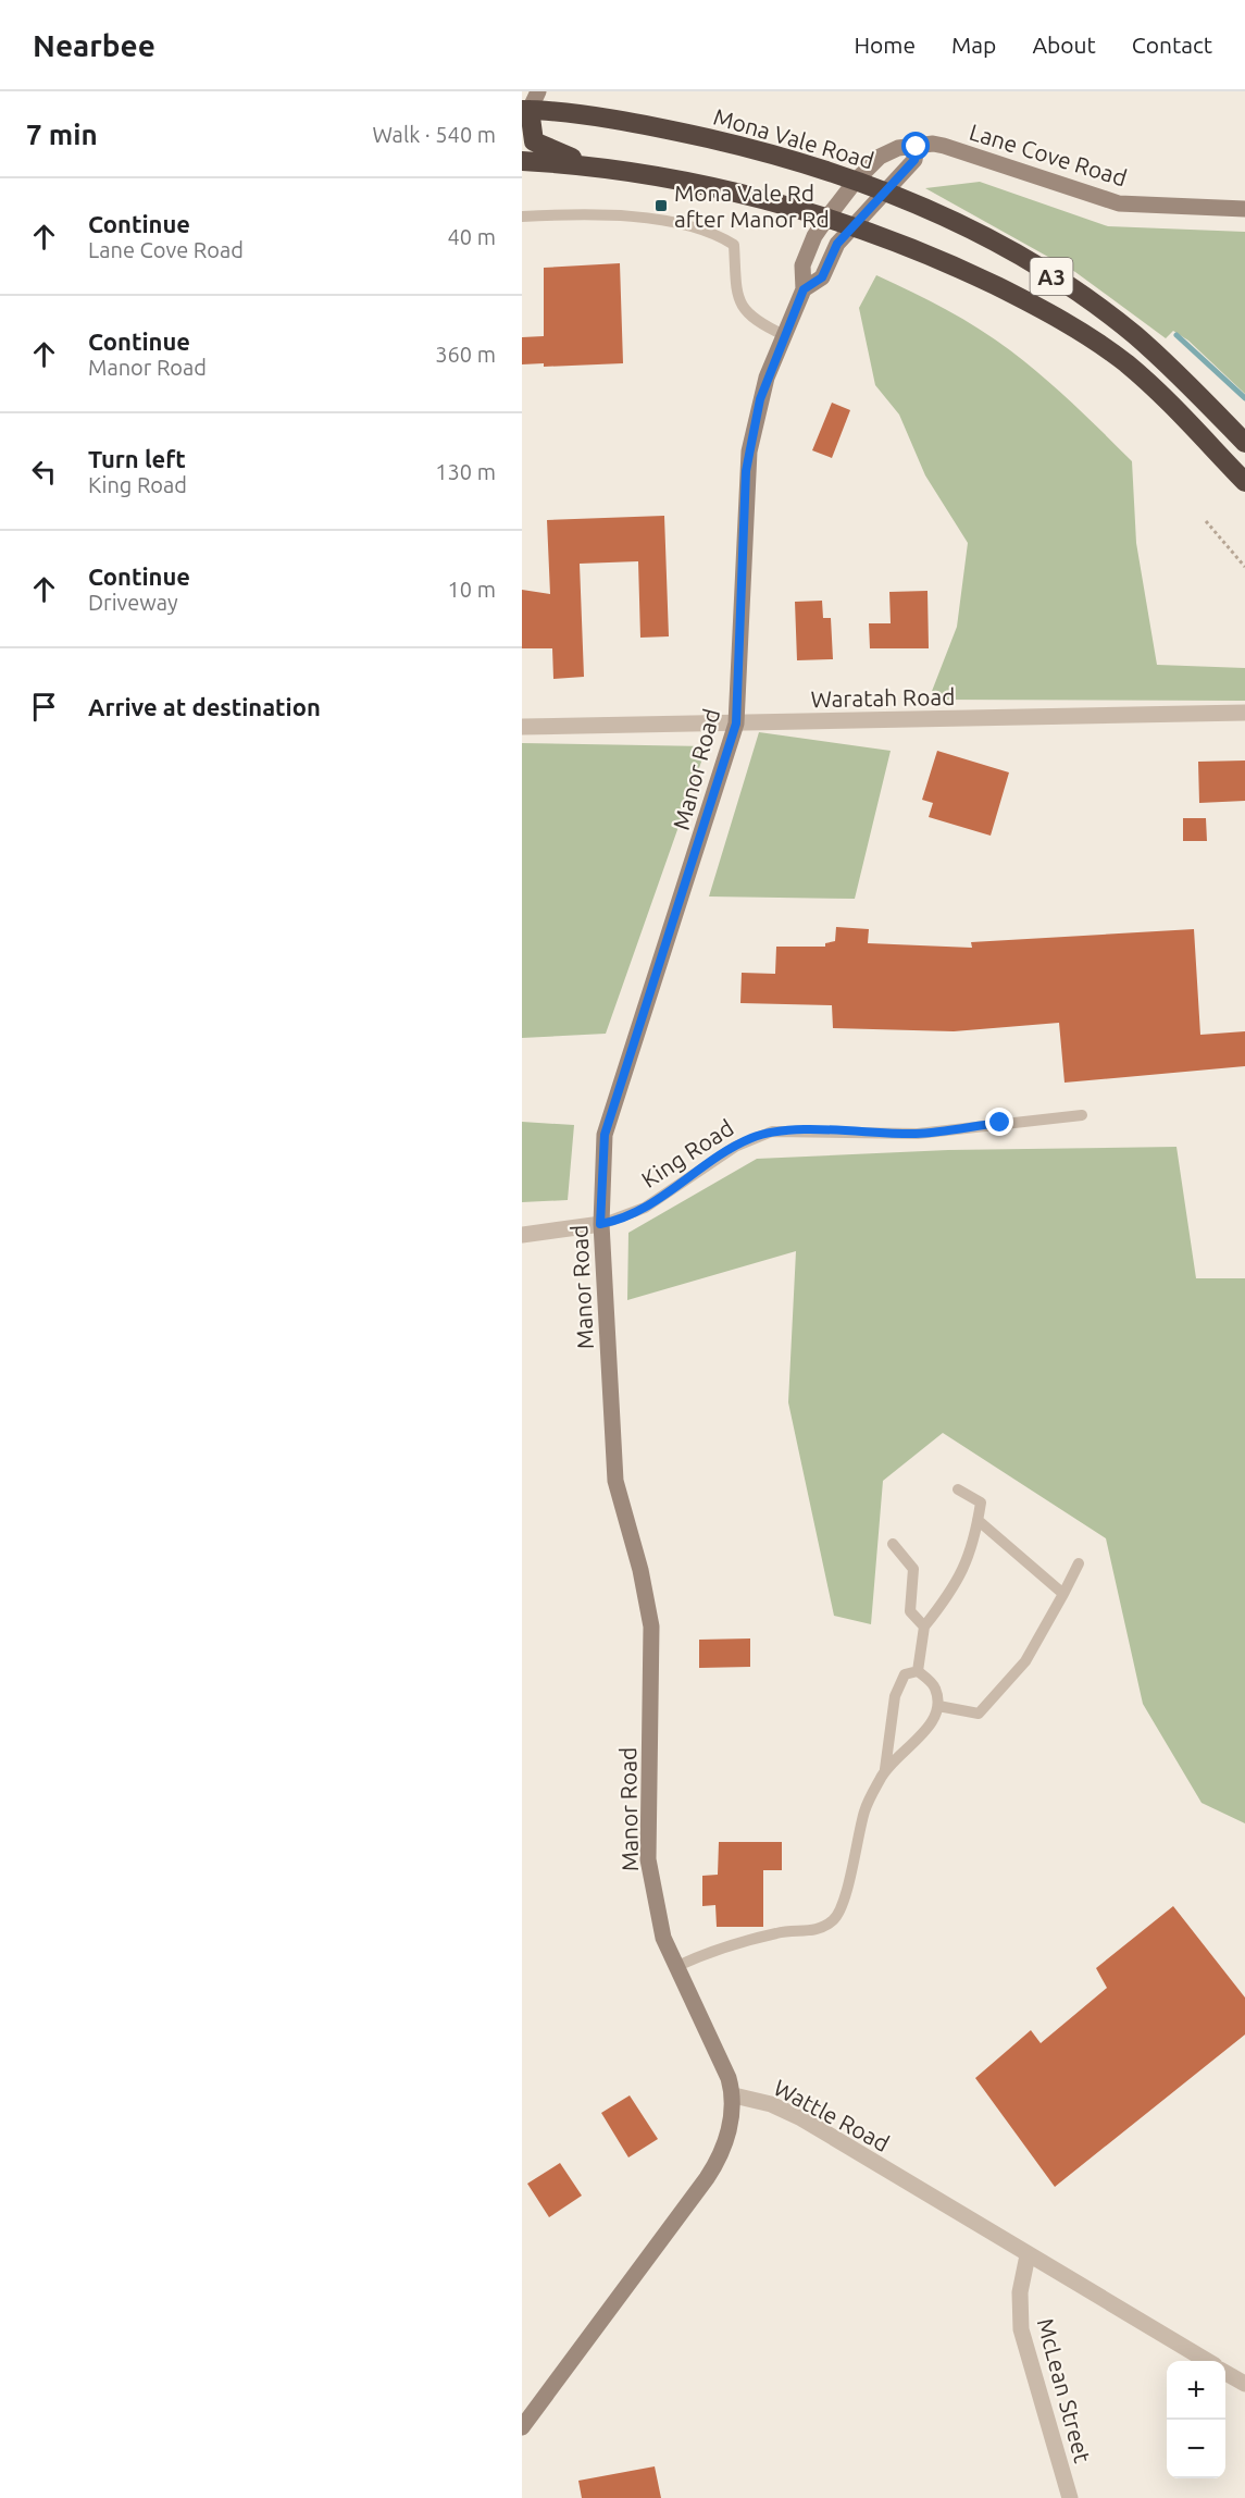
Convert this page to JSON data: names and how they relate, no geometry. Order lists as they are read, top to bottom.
{
  "streets": {
    "highway": ["Mona Vale Road", "A3"],
    "street": [
      "Lane Cove Road",
      "Waratah Road",
      "Manor Road",
      "King Road",
      "Wattle Road",
      "McLean Street"
    ]
  },
  "crossings": [
    ["Mona Vale Road", "Lane Cove Road"],
    ["Lane Cove Road", "A3"],
    ["Lane Cove Road", "Manor Road"],
    ["A3", "Manor Road"],
    ["Waratah Road", "Manor Road"],
    ["Manor Road", "King Road"],
    ["Manor Road", "Wattle Road"],
    ["Wattle Road", "McLean Street"]
  ],
  "places": {
    "transit": ["Mona Vale Rd after Manor Rd"]
  },
  "page": {
    "header": "Nearbee",
    "nav": [
      "Home",
      "Map",
      "About",
      "Contact"
    ],
    "heading": ["7 min", "Walk · 540 m"],
    "list": [
      ["Continue", "Lane Cove Road", "40 m"],
      ["Continue", "Manor Road", "360 m"],
      ["Turn left", "King Road", "130 m"],
      ["Continue", "Driveway", "10 m"],
      "Arrive at destination"
    ],
    "map_buttons": ["+", "−"]
  }
}
